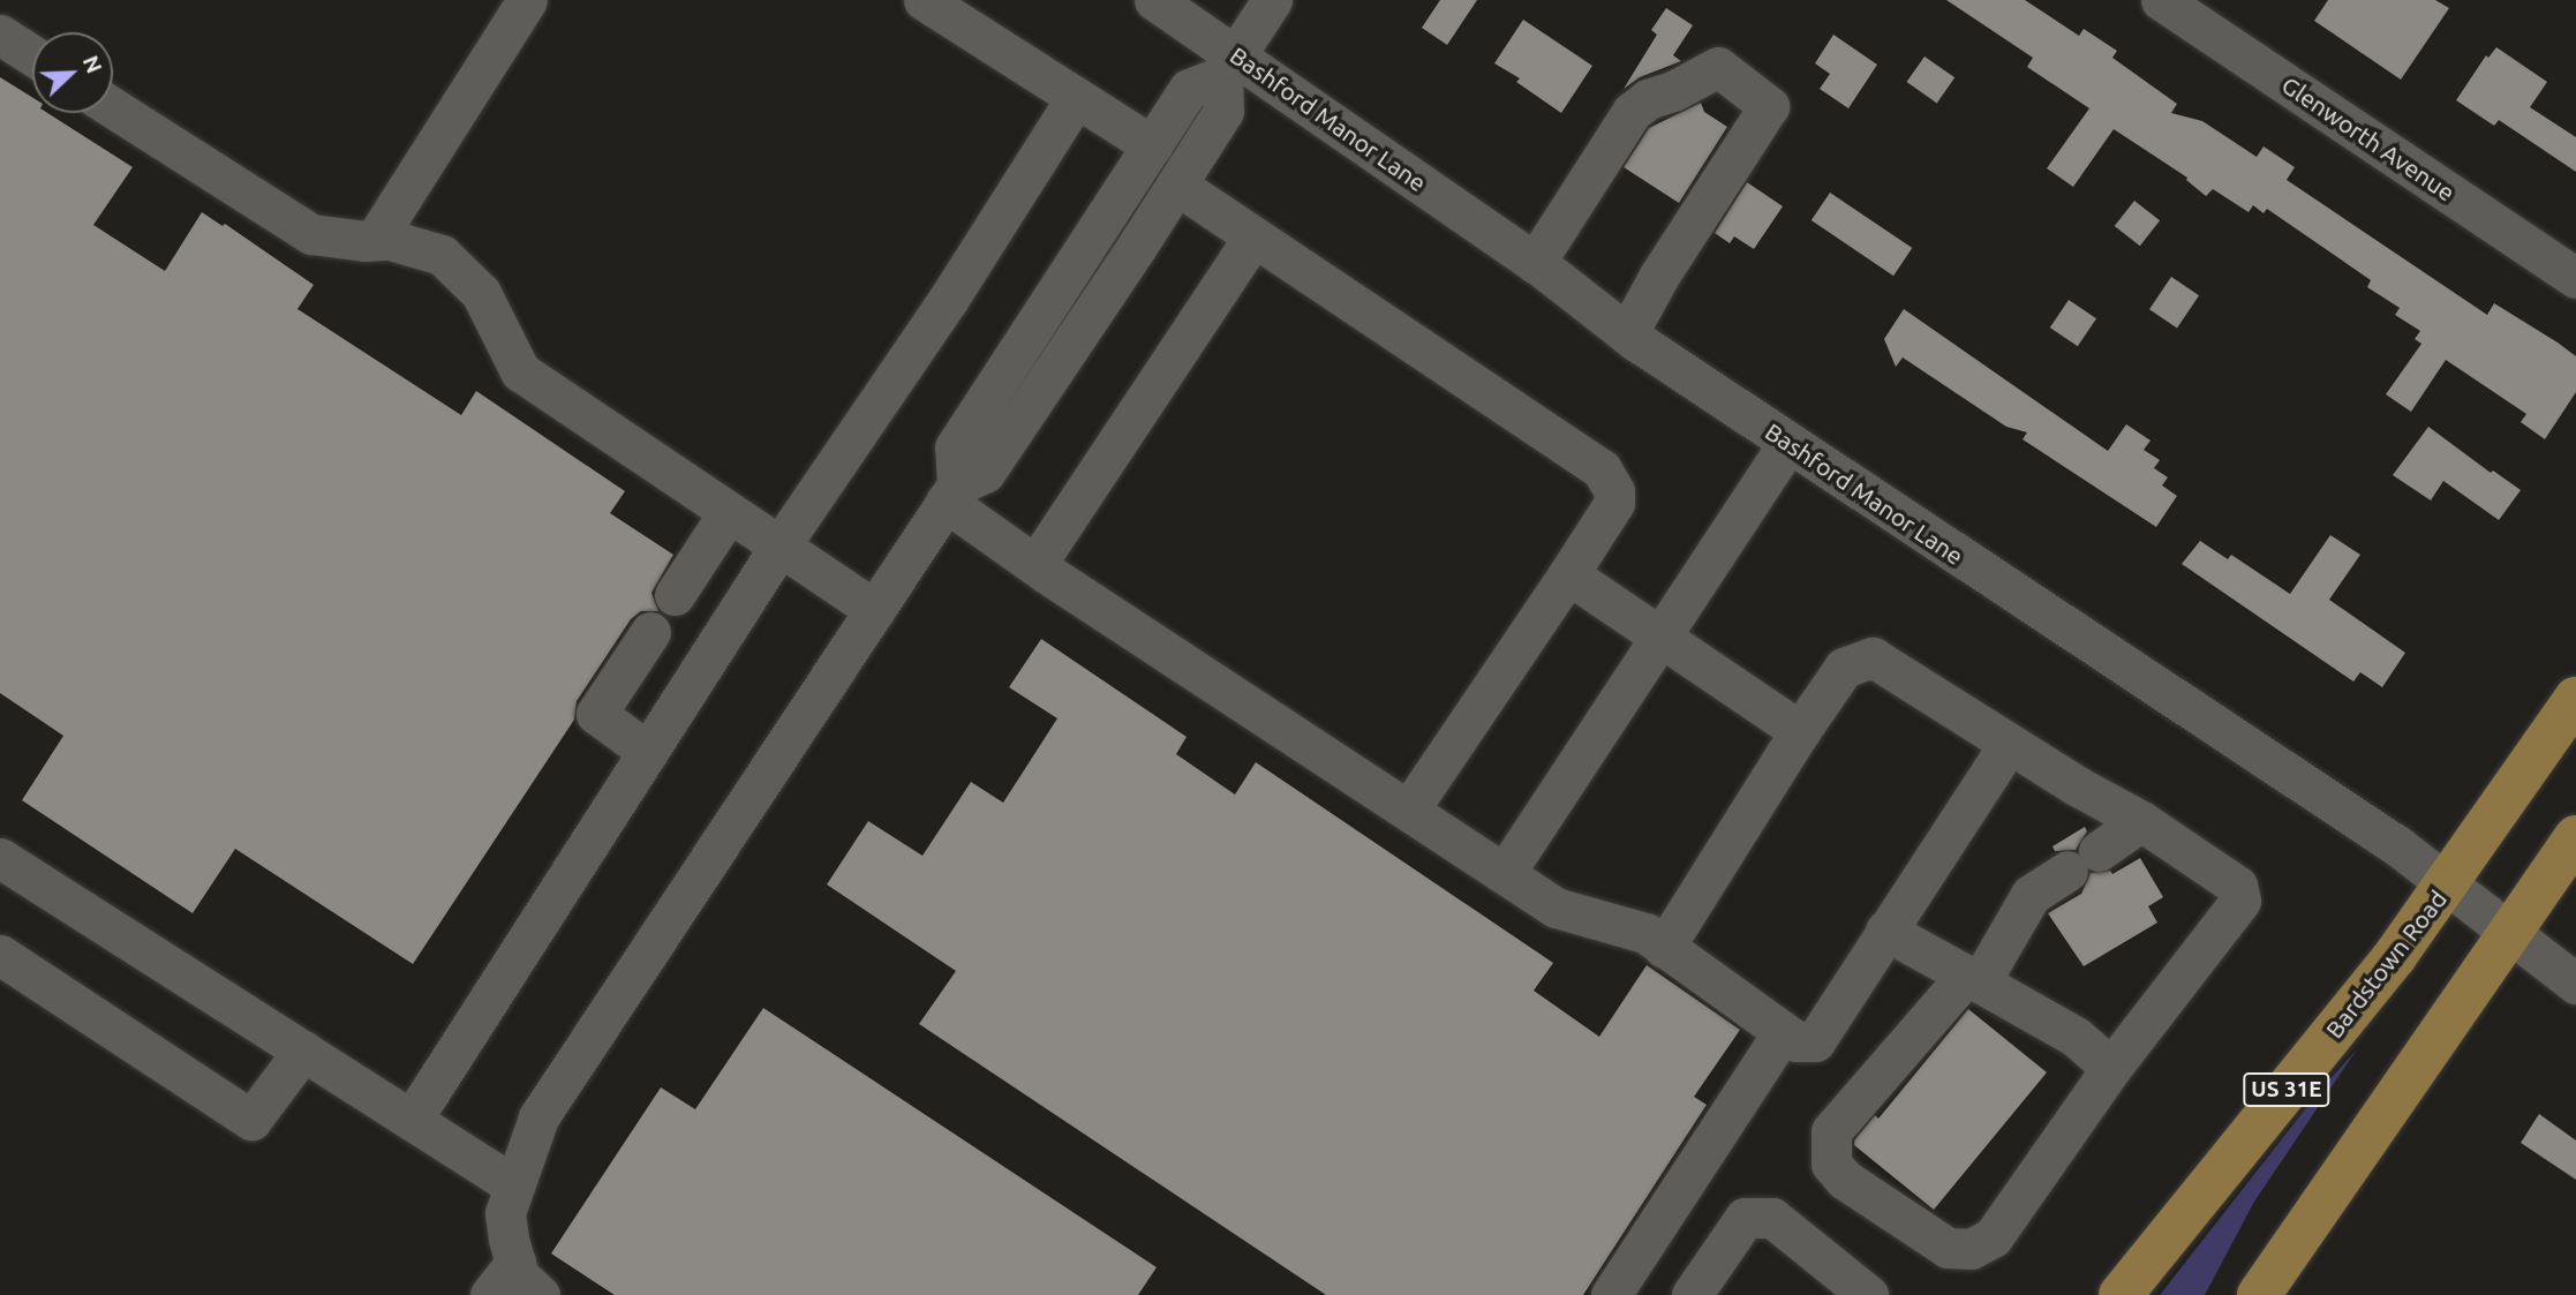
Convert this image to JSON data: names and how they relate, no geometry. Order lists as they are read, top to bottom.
{
  "streets": {
    "main road": ["Bardstown Road", "US 31E"],
    "street": ["Bashford Manor Lane", "Glenworth Avenue"]
  },
  "crossings": [
    ["Bashford Manor Lane", "Bardstown Road"]
  ],
  "north": "top right"
}
